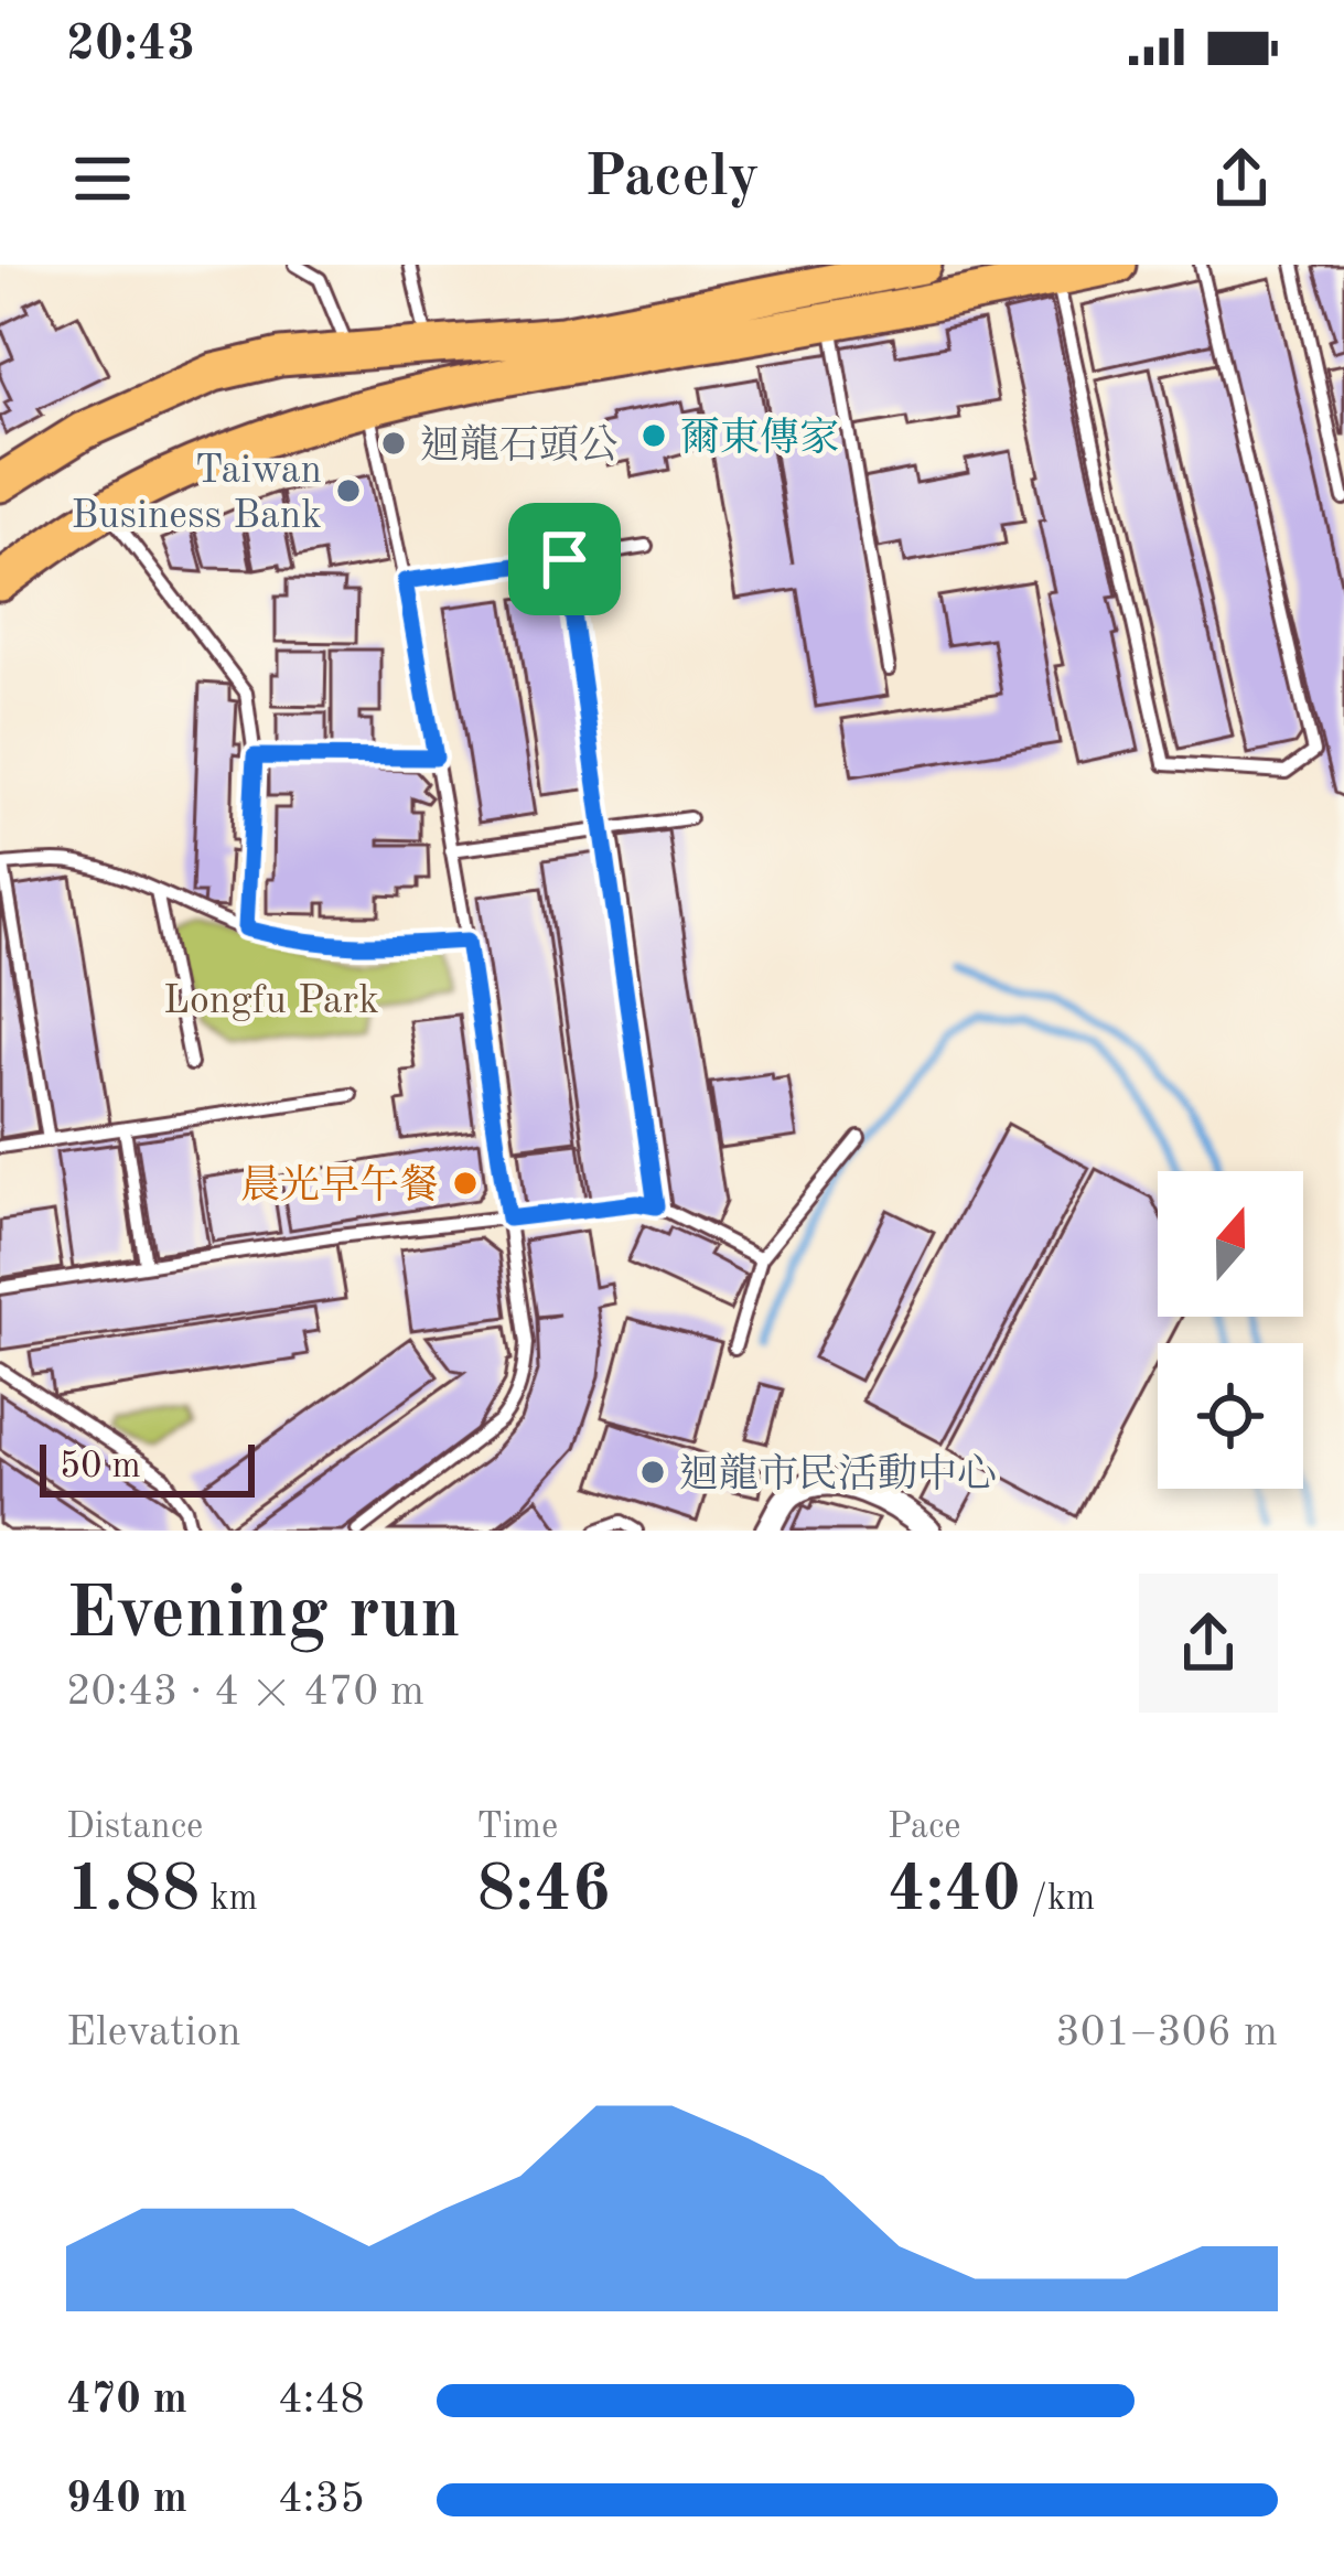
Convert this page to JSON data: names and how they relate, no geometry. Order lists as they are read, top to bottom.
{
  "parks": ["Longfu Park"],
  "places": [
    "爾東傳家",
    "迴龍石頭公",
    "Taiwan Business Bank",
    "晨光早午餐",
    "迴龍市民活動中心"
  ],
  "scale_bar": "50 m",
  "north": "top",
  "page": {
    "status": "20:43",
    "header": "Pacely",
    "scale": "50 m",
    "heading": ["Evening run", "20:43 · 4 × 470 m"],
    "stats": [
      ["Distance", "1.88 km"],
      ["Time", "8:46"],
      ["Pace", "4:40 /km"]
    ],
    "chart": ["Elevation", "301–306 m"],
    "list": [
      {
        "name": "470 m",
        "note": "4:48"
      },
      {
        "name": "940 m",
        "note": "4:35"
      }
    ]
  }
}
